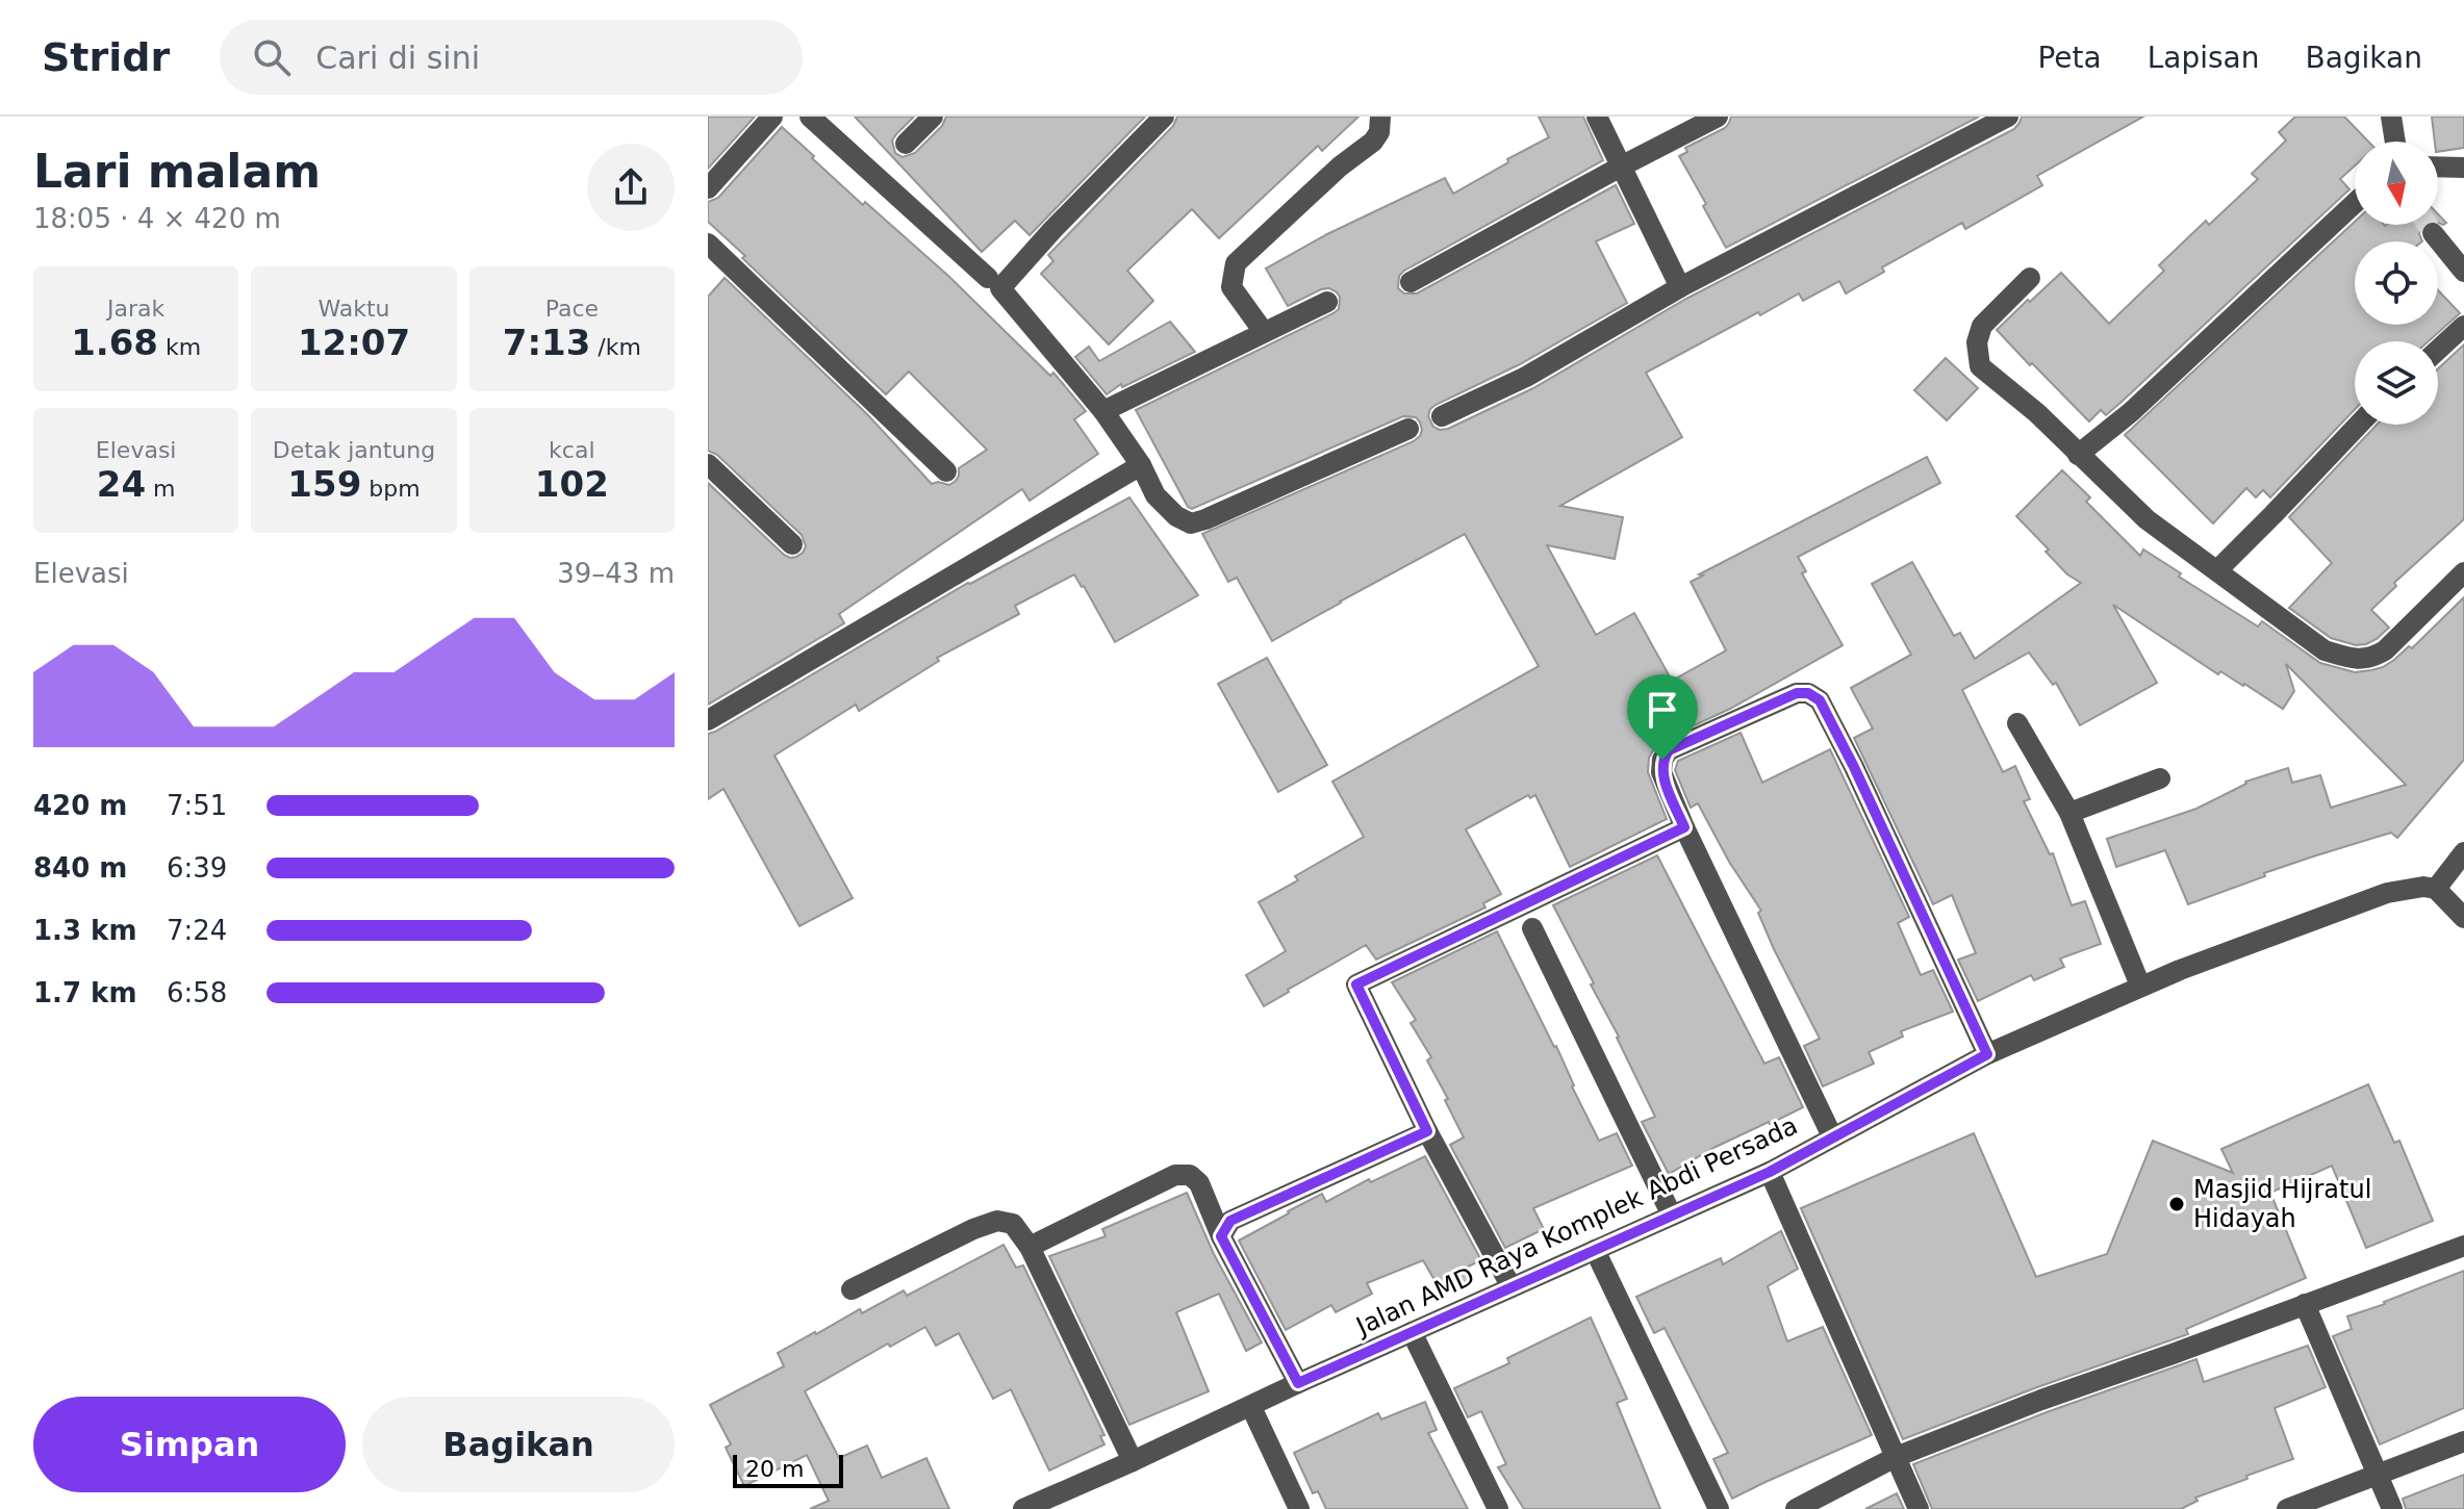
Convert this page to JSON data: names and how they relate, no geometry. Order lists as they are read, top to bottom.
{
  "streets": {
    "street": ["Jalan AMD Raya Komplek Abdi Persada"]
  },
  "places": ["Masjid Hijratul Hidayah"],
  "scale_bar": "20 m",
  "north": "bottom",
  "page": {
    "header": "Stridr",
    "search": "Cari di sini",
    "nav": ["Peta", "Lapisan", "Bagikan"],
    "heading": ["Lari malam", "18:05 · 4 × 420 m"],
    "stats": [
      ["Jarak", "1.68 km"],
      ["Waktu", "12:07"],
      ["Pace", "7:13 /km"],
      ["Elevasi", "24 m"],
      ["Detak jantung", "159 bpm"],
      ["kcal", "102"]
    ],
    "chart": ["Elevasi", "39–43 m"],
    "list": [
      {
        "name": "420 m",
        "note": "7:51"
      },
      {
        "name": "840 m",
        "note": "6:39"
      },
      {
        "name": "1.3 km",
        "note": "7:24"
      },
      {
        "name": "1.7 km",
        "note": "6:58"
      }
    ],
    "buttons": ["Simpan", "Bagikan"],
    "scale": "20 m"
  }
}
